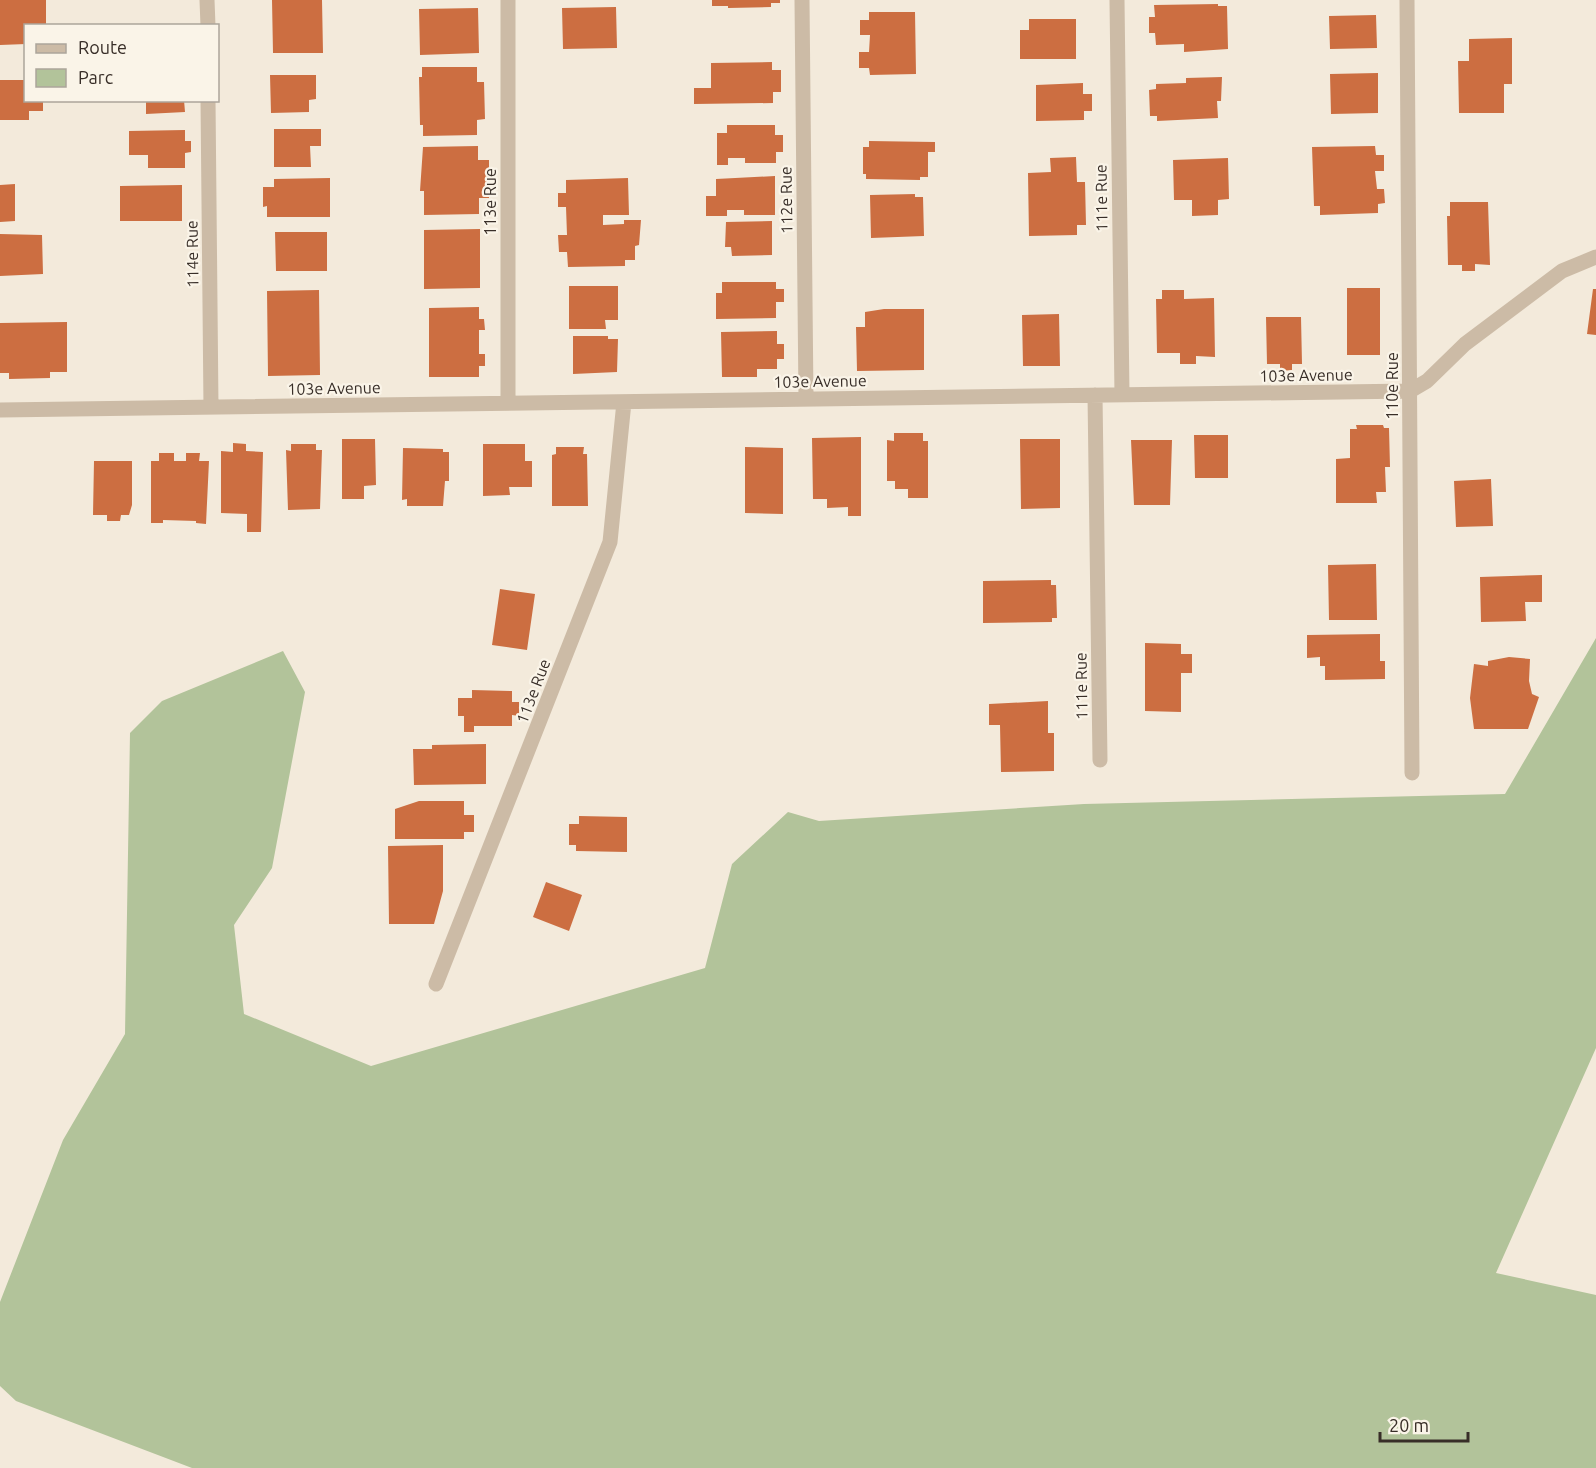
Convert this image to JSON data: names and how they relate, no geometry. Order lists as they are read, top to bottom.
{
  "streets": {
    "street": [
      "111e Rue",
      "112e Rue",
      "113e Rue",
      "114e Rue",
      "103e Avenue",
      "110e Rue"
    ]
  },
  "crossings": [
    ["111e Rue", "103e Avenue"],
    ["112e Rue", "103e Avenue"],
    ["113e Rue", "103e Avenue"],
    ["114e Rue", "103e Avenue"],
    ["103e Avenue", "110e Rue"]
  ],
  "legend": ["Route", "Parc"],
  "scale_bar": "20 m"
}
